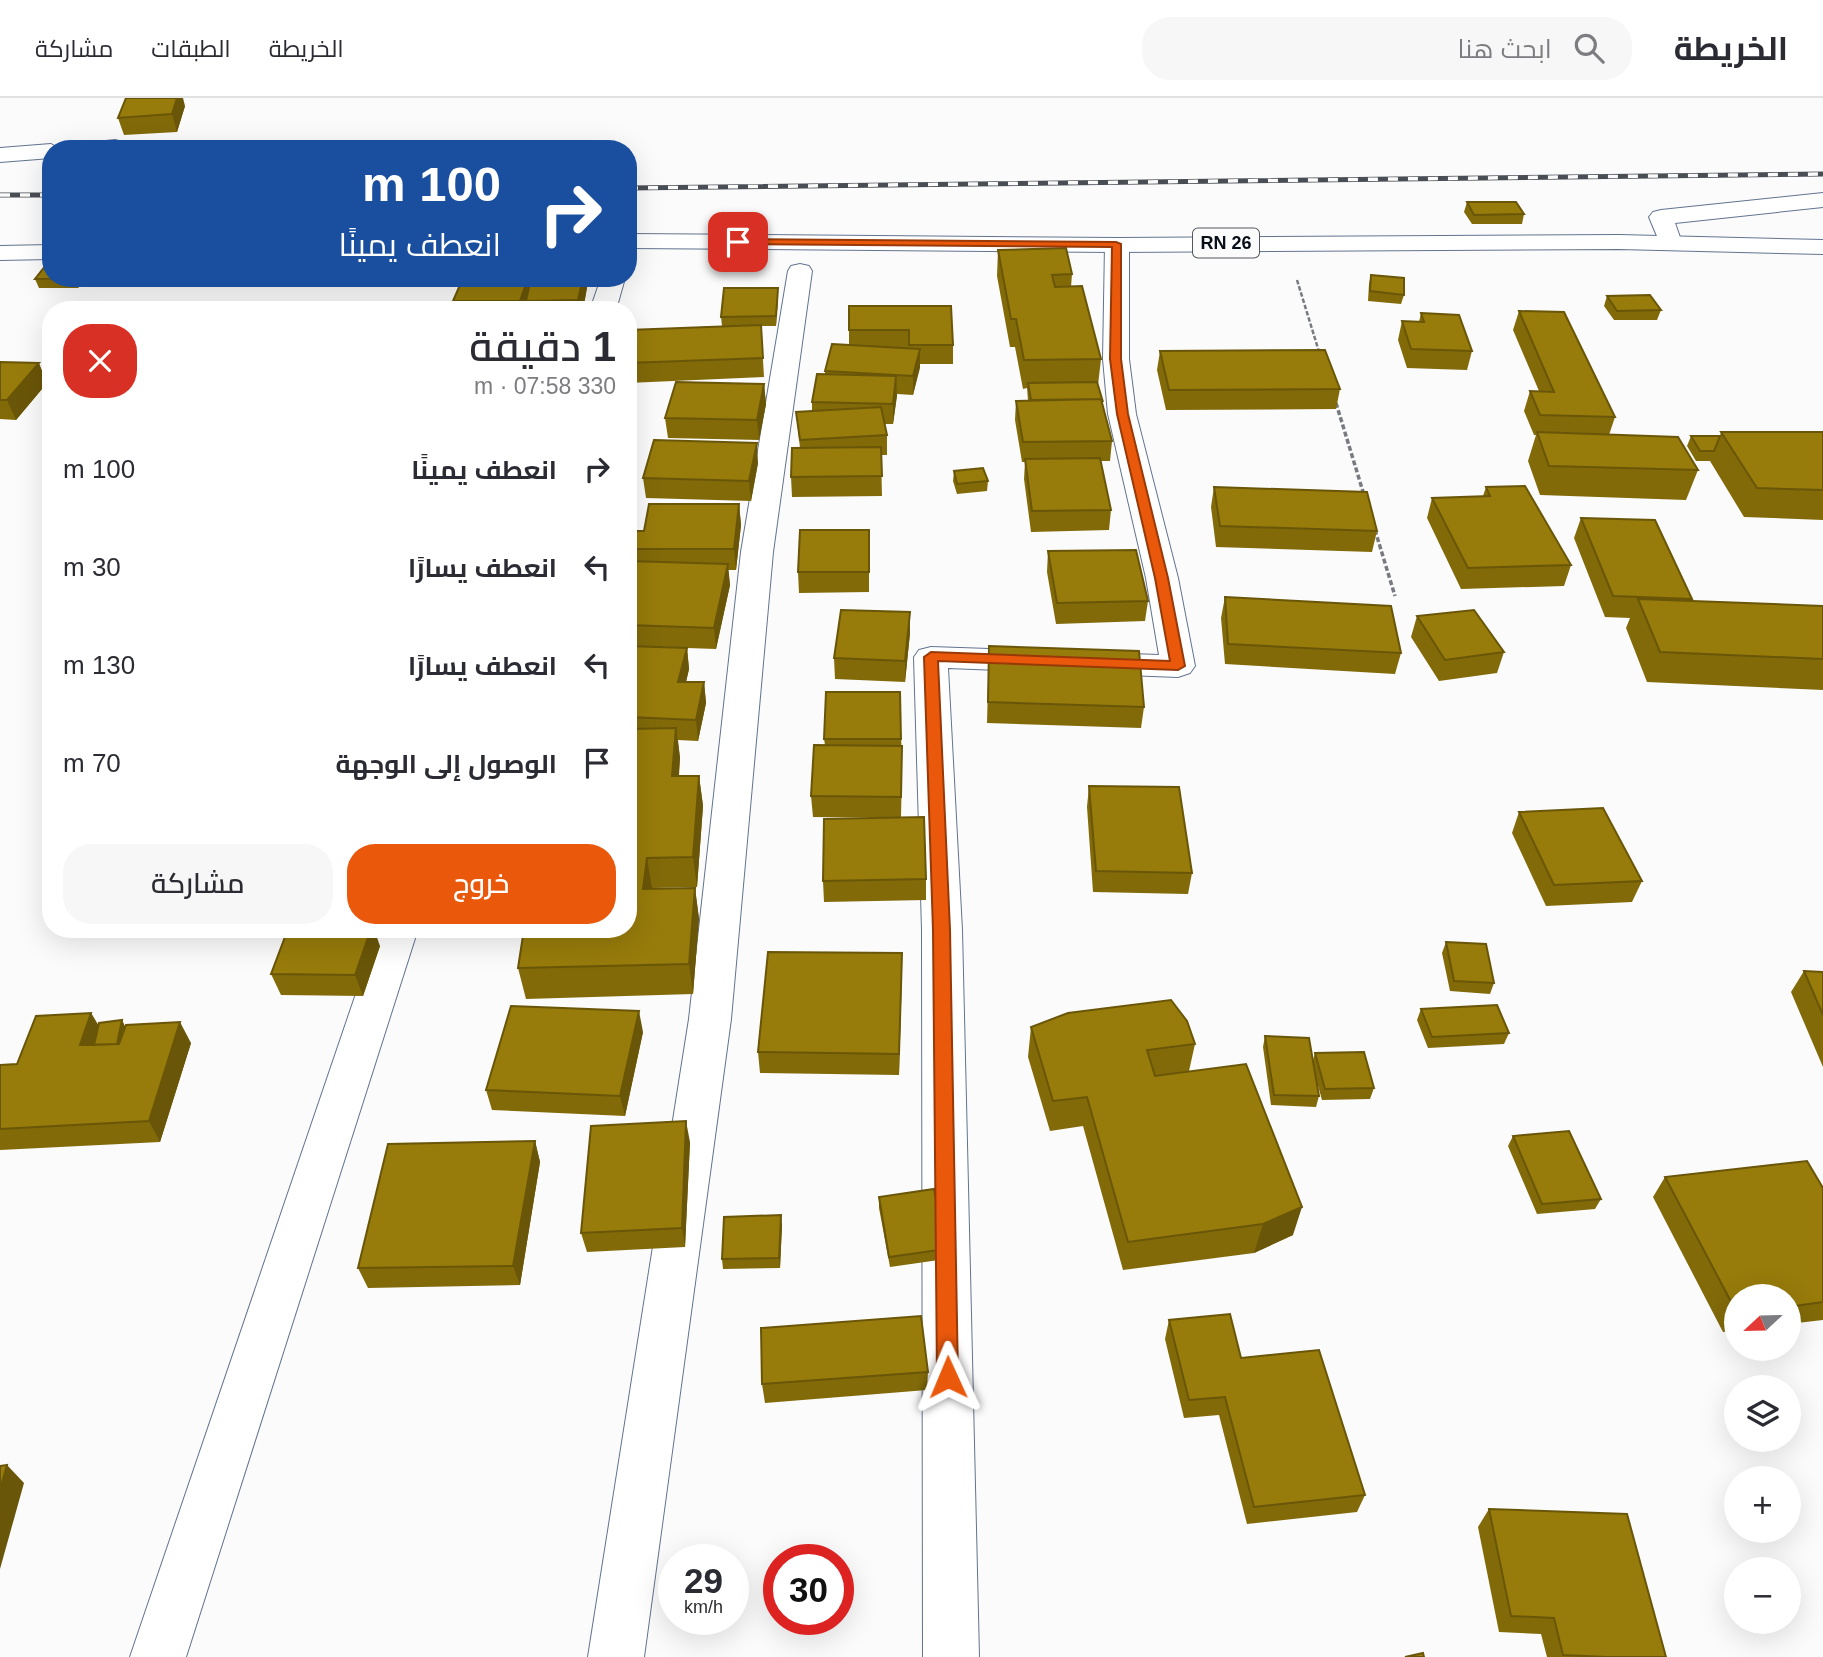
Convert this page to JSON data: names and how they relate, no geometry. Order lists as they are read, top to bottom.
{
  "streets": {
    "street": ["RN 26"]
  },
  "north": "left",
  "page": {
    "header": "الخريطة",
    "search": "ابحث هنا",
    "nav": ["الخريطة", "الطبقات", "مشاركة"],
    "turn": ["100 m", "انعطف يمينًا"],
    "heading": ["1 دقيقة", "330 m · 07:58"],
    "list": [
      {
        "name": "انعطف يمينًا",
        "value": "100 m"
      },
      {
        "name": "انعطف يسارًا",
        "value": "30 m"
      },
      {
        "name": "انعطف يسارًا",
        "value": "130 m"
      },
      {
        "name": "الوصول إلى الوجهة",
        "value": "70 m"
      }
    ],
    "buttons": ["خروج", "مشاركة"],
    "map_buttons": ["+", "−"],
    "speed": "29 km/h",
    "limit": "30"
  }
}
